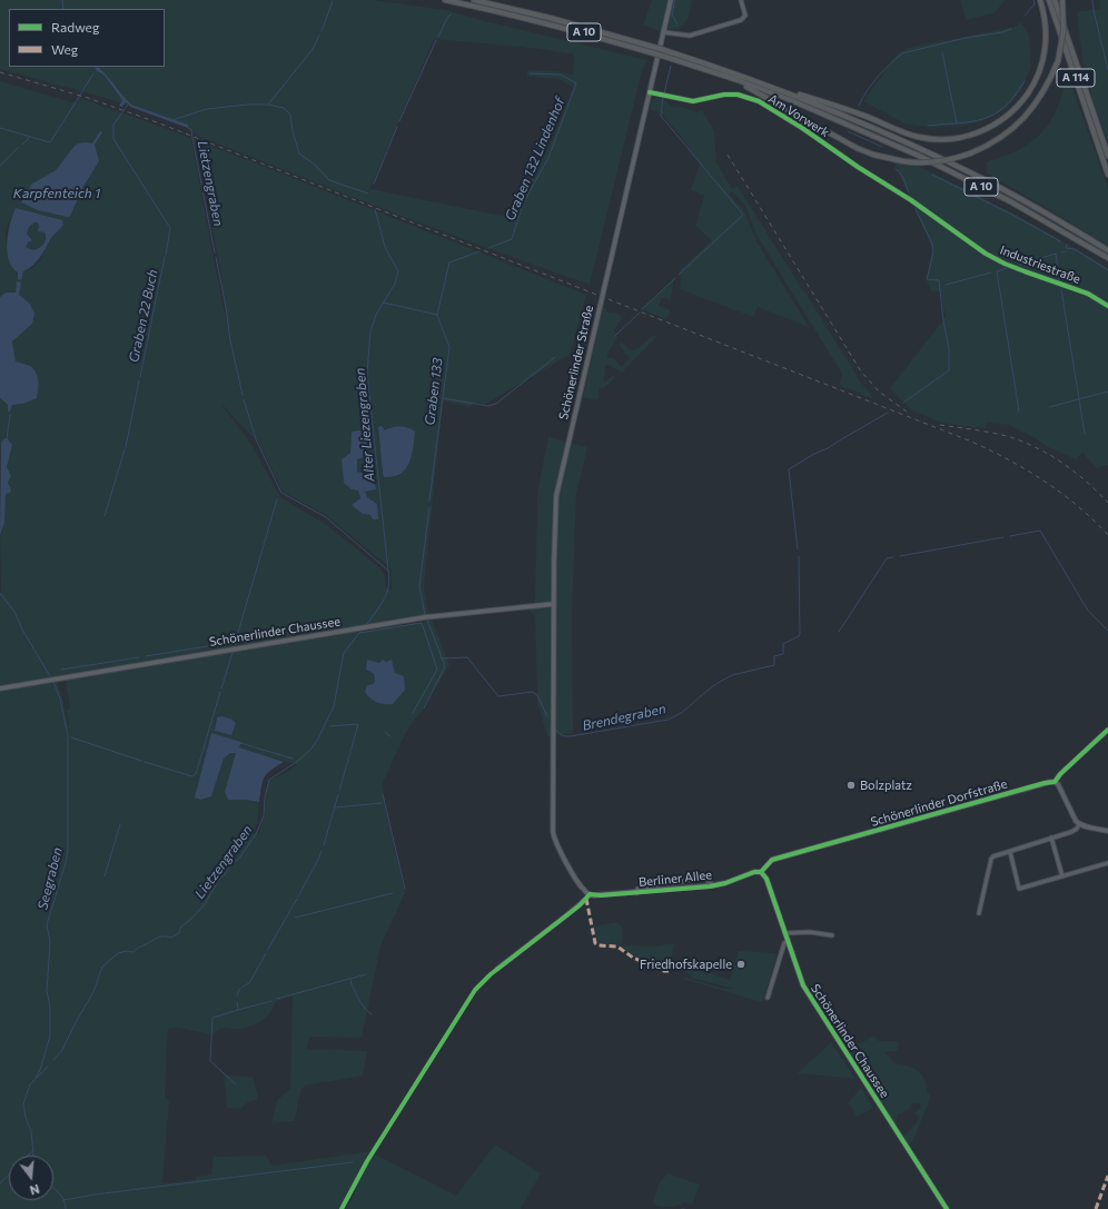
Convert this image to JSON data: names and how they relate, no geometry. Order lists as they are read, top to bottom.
{
  "streets": {
    "highway": ["A 10", "A 114"],
    "main road": [
      "Schönerlinder Straße",
      "Schönerlinder Chaussee",
      "Schönerlinder Dorfstraße",
      "Berliner Allee"
    ],
    "street": ["Am Vorwerk", "Industriestraße"]
  },
  "crossings": [
    ["Am Vorwerk", "Industriestraße"],
    ["Am Vorwerk", "Schönerlinder Straße"],
    ["Schönerlinder Straße", "Schönerlinder Chaussee"],
    ["Schönerlinder Straße", "Berliner Allee"],
    ["Schönerlinder Chaussee", "Schönerlinder Dorfstraße"],
    ["Schönerlinder Chaussee", "Berliner Allee"],
    ["Schönerlinder Dorfstraße", "Berliner Allee"]
  ],
  "water": [
    "Graben 132 Lindenhof",
    "Lietzengraben",
    "Karpfenteich 1",
    "Graben 22 Buch",
    "Graben 133",
    "Alter Liezengraben",
    "Brendegraben",
    "Seegraben"
  ],
  "places": ["Bolzplatz", "Friedhofskapelle"],
  "legend": ["Radweg", "Weg"],
  "north": "bottom"
}
